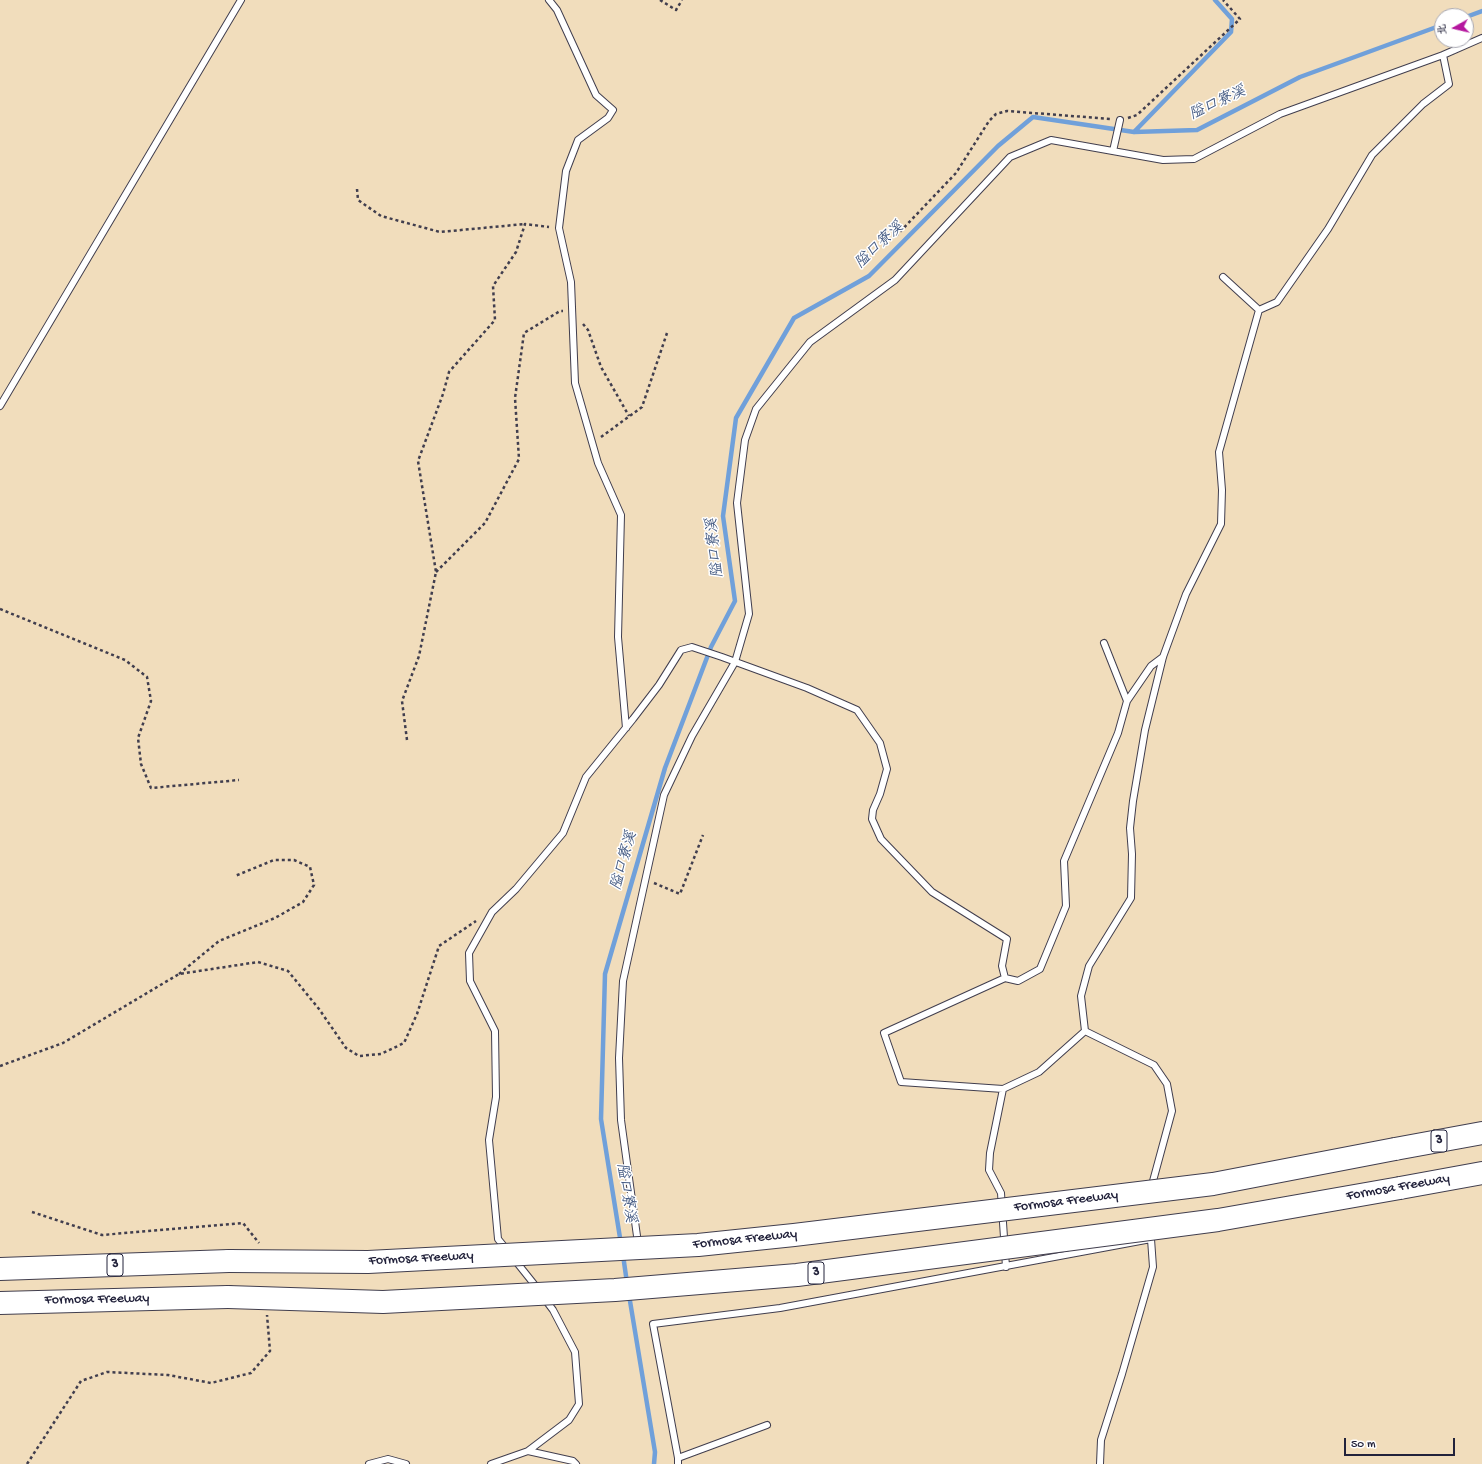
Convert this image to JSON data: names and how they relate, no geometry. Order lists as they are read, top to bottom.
{
  "streets": {
    "highway": ["3", "Formosa Freeway"]
  },
  "water": ["隘口寮溪"],
  "scale_bar": "50 m",
  "north": "left"
}
